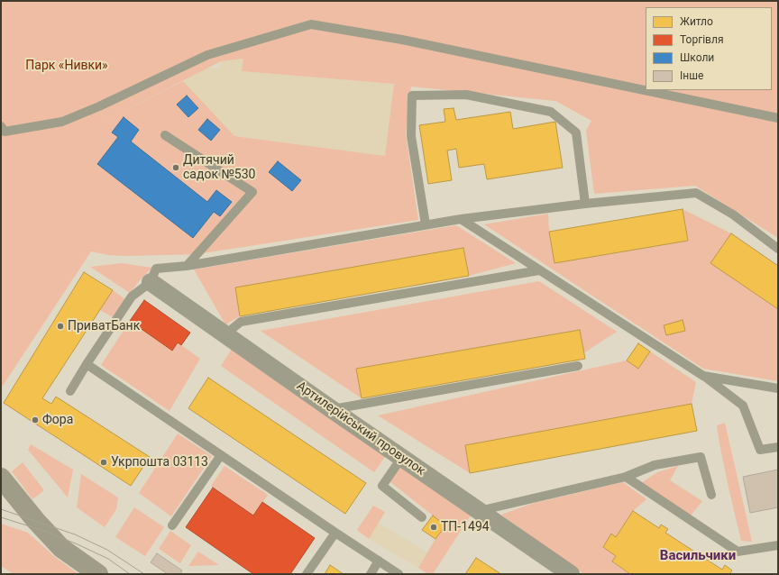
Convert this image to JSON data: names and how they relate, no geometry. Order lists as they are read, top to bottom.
{
  "streets": {
    "street": ["Артилерійський провулок"]
  },
  "districts": ["Васильчики"],
  "parks": ["Парк «Нивки»"],
  "places": [
    "Дитячий садок №530",
    "ПриватБанк",
    "Фора",
    "Укрпошта 03113",
    "ТП-1494"
  ],
  "legend": [
    "Житло",
    "Торгівля",
    "Школи",
    "Інше"
  ]
}
